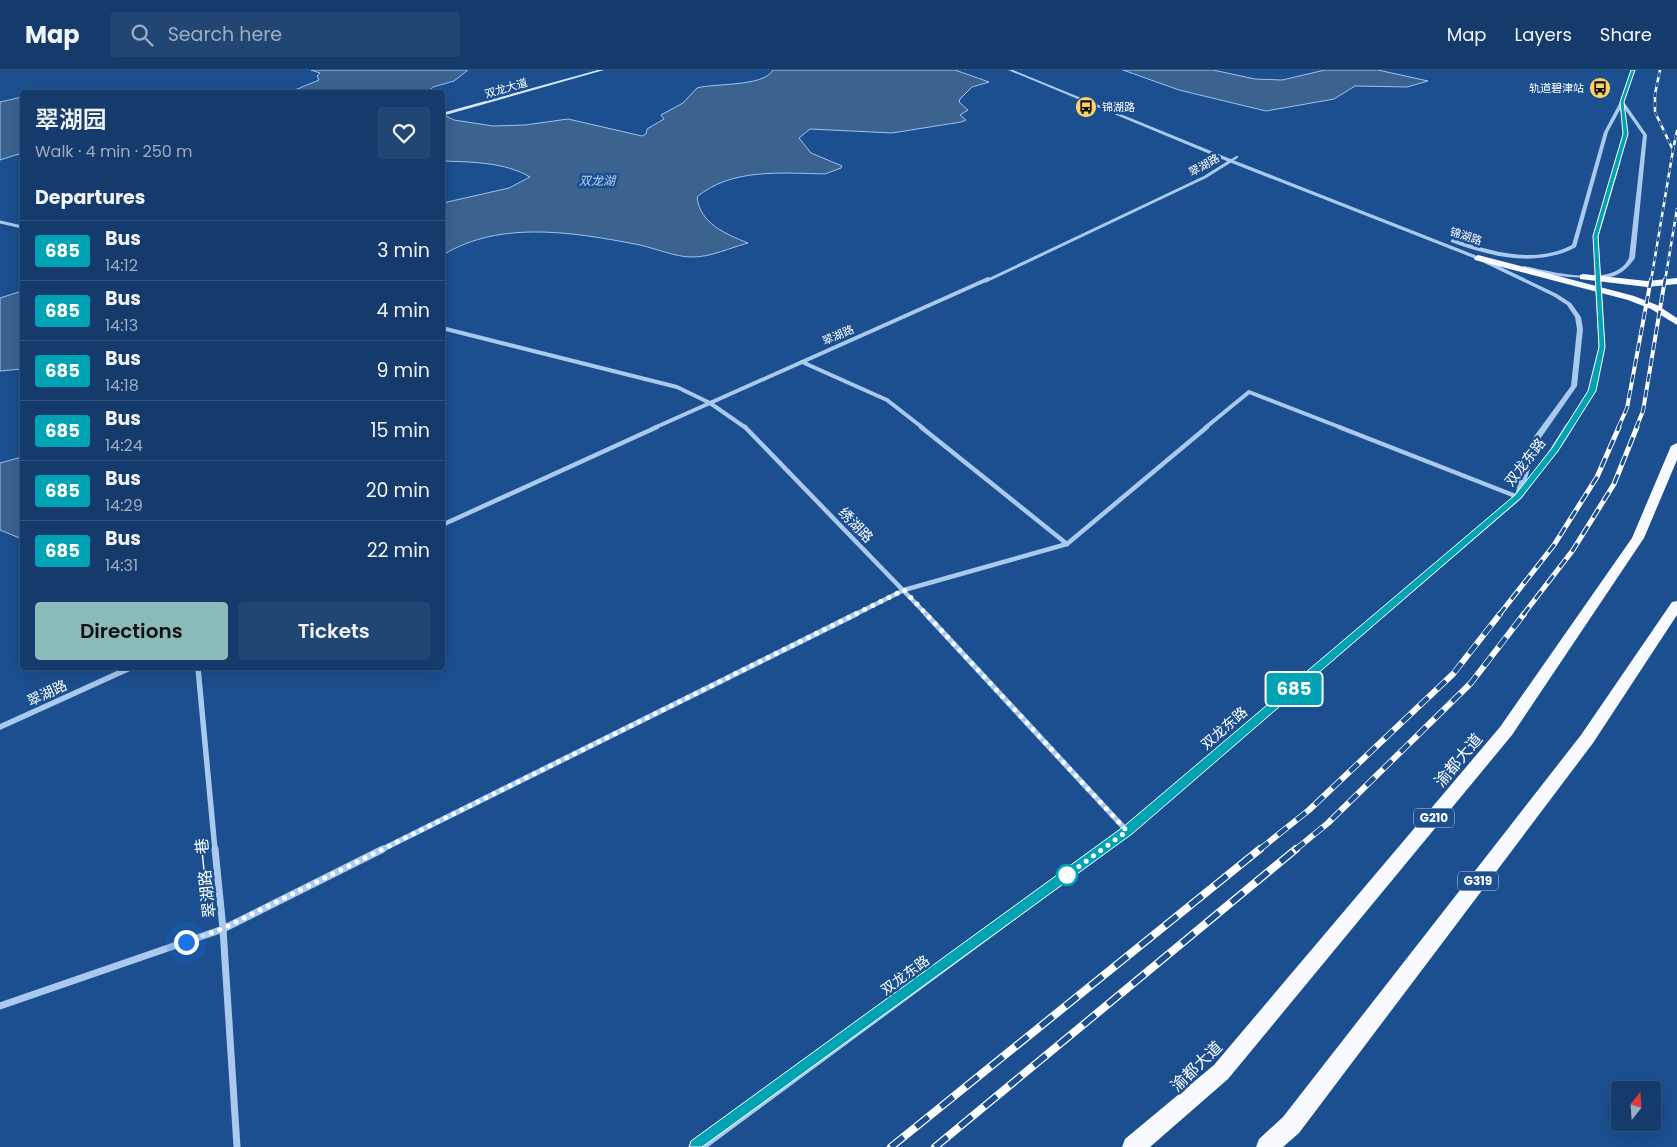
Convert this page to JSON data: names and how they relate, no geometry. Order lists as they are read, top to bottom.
{
  "streets": {
    "highway": ["渝都大道", "G210", "G319"],
    "main road": ["双龙大道"],
    "street": [
      "翠湖路",
      "锦湖路",
      "双龙东路",
      "绣湖路",
      "翠湖路一巷"
    ]
  },
  "crossings": [
    ["翠湖路", "锦湖路"],
    ["翠湖路", "绣湖路"],
    ["双龙东路", "绣湖路"]
  ],
  "water": ["双龙湖"],
  "places": {
    "bus stop": ["轨道碧津站", "锦湖路"]
  },
  "lines": ["bus line 685"],
  "north": "top",
  "page": {
    "header": "Map",
    "search": "Search here",
    "nav": ["Map", "Layers", "Share"],
    "on_map": "685",
    "heading": [
      ["翠湖园", "Walk · 4 min · 250 m"],
      "Departures"
    ],
    "list": [
      {
        "mark": "685",
        "name": "Bus",
        "note": "14:12",
        "value": "3 min"
      },
      {
        "mark": "685",
        "name": "Bus",
        "note": "14:13",
        "value": "4 min"
      },
      {
        "mark": "685",
        "name": "Bus",
        "note": "14:18",
        "value": "9 min"
      },
      {
        "mark": "685",
        "name": "Bus",
        "note": "14:24",
        "value": "15 min"
      },
      {
        "mark": "685",
        "name": "Bus",
        "note": "14:29",
        "value": "20 min"
      },
      {
        "mark": "685",
        "name": "Bus",
        "note": "14:31",
        "value": "22 min"
      }
    ],
    "buttons": ["Directions", "Tickets"]
  }
}
